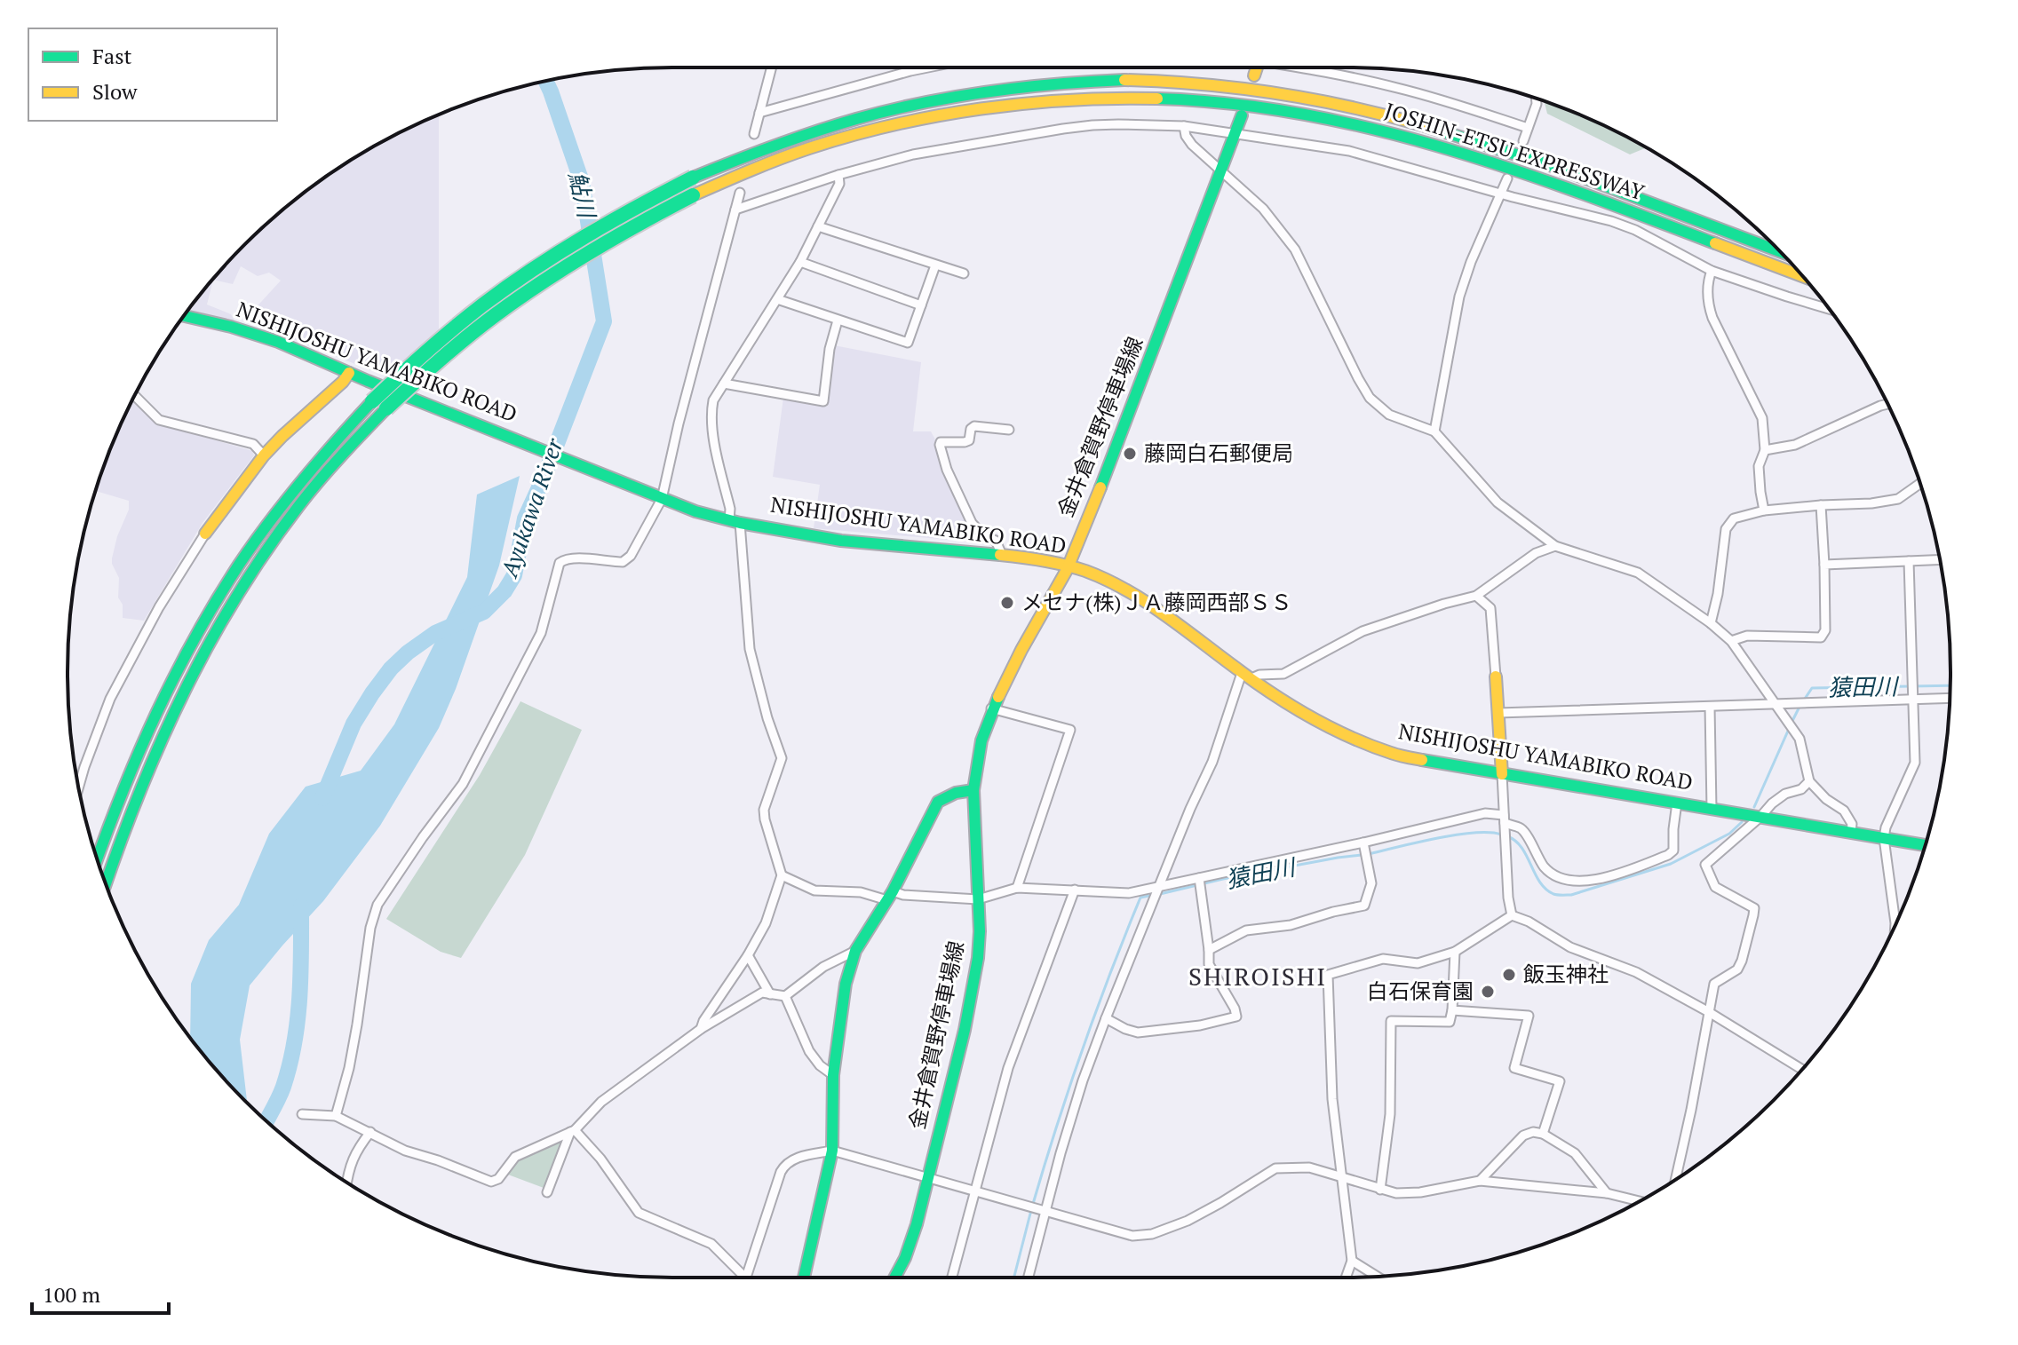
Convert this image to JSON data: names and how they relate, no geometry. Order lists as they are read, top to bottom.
{
  "streets": {
    "main road": ["JOSHIN-ETSU EXPRESSWAY", "NISHIJOSHU YAMABIKO ROAD", "金井倉賀野停車場線"]
  },
  "crossings": [
    ["NISHIJOSHU YAMABIKO ROAD", "金井倉賀野停車場線"]
  ],
  "districts": ["SHIROISHI"],
  "water": ["鮎川", "Ayukawa River", "猿田川"],
  "places": [
    "藤岡白石郵便局",
    "メセナ(株)ＪＡ藤岡西部ＳＳ",
    "飯玉神社",
    "白石保育園"
  ],
  "legend": ["Fast", "Slow"],
  "scale_bar": "100 m"
}
